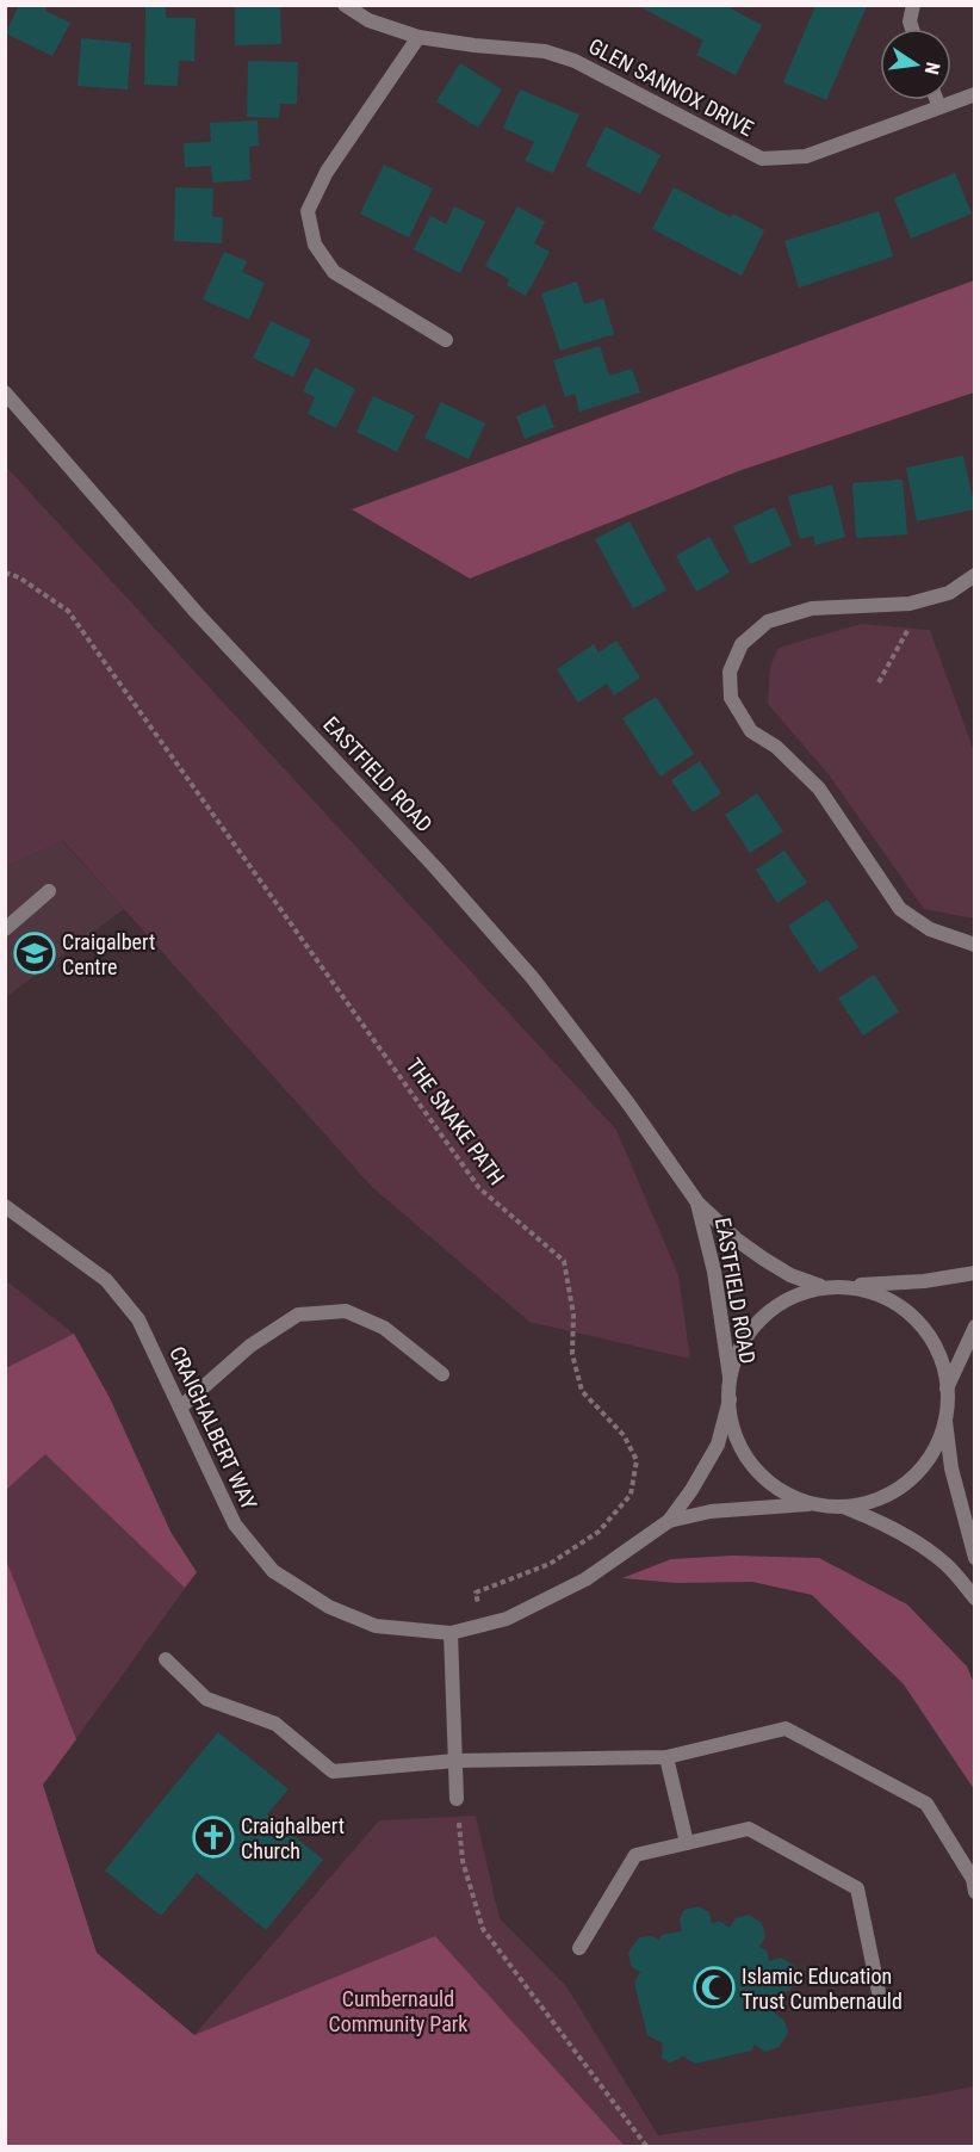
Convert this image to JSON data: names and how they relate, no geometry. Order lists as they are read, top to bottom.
{
  "streets": {
    "street": ["GLEN SANNOX DRIVE", "EASTFIELD ROAD", "CRAIGHALBERT WAY"],
    "path": ["THE SNAKE PATH"]
  },
  "crossings": [
    ["EASTFIELD ROAD", "CRAIGHALBERT WAY"],
    ["THE SNAKE PATH", "CRAIGHALBERT WAY"]
  ],
  "parks": ["Cumbernauld Community Park"],
  "places": {
    "school or university": ["Craigalbert Centre"],
    "church": ["Craighalbert Church"],
    "mosque": ["Islamic Education Trust Cumbernauld"]
  },
  "north": "right"
}
